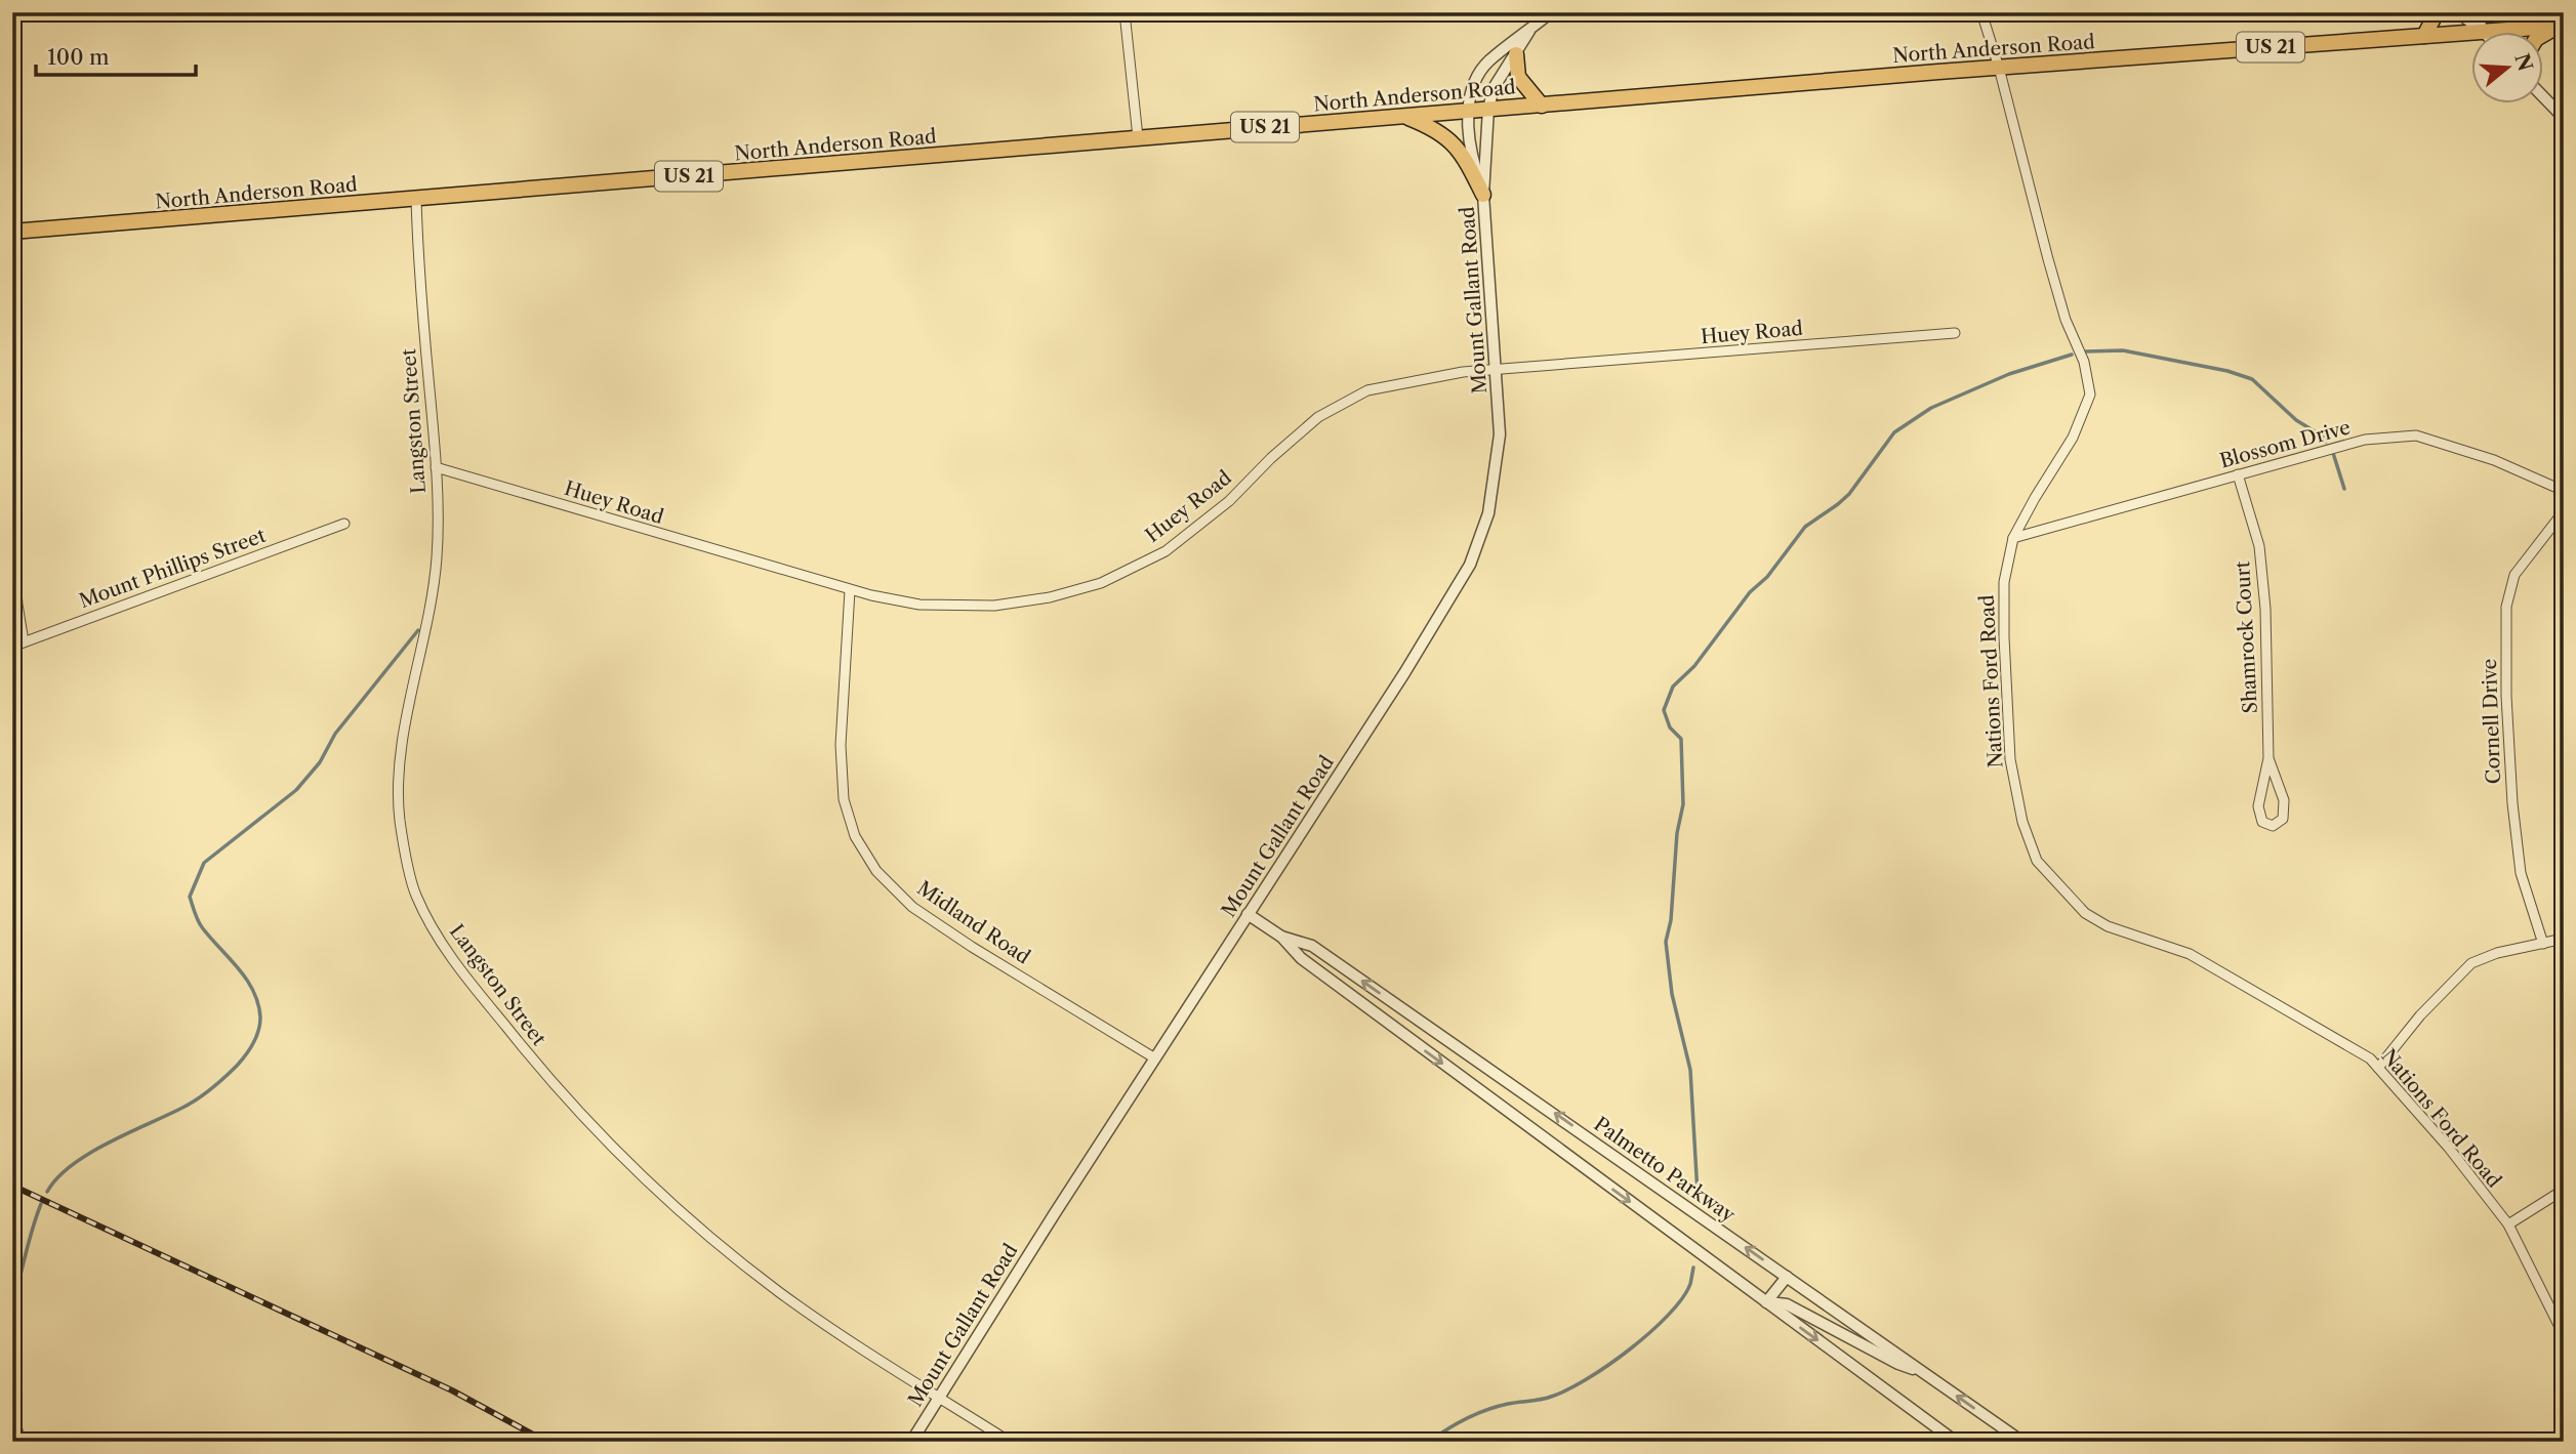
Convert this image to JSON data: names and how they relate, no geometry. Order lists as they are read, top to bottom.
{
  "streets": {
    "main road": ["US 21", "North Anderson Road"],
    "street": [
      "Mount Gallant Road",
      "Huey Road",
      "Langston Street",
      "Blossom Drive",
      "Mount Phillips Street",
      "Shamrock Court",
      "Nations Ford Road",
      "Cornell Drive",
      "Midland Road",
      "Palmetto Parkway"
    ]
  },
  "crossings": [
    ["North Anderson Road", "Mount Gallant Road"],
    ["North Anderson Road", "Langston Street"],
    ["North Anderson Road", "Nations Ford Road"],
    ["Mount Gallant Road", "Huey Road"],
    ["Mount Gallant Road", "Langston Street"],
    ["Mount Gallant Road", "Midland Road"],
    ["Mount Gallant Road", "Palmetto Parkway"],
    ["Huey Road", "Langston Street"],
    ["Huey Road", "Midland Road"],
    ["Blossom Drive", "Shamrock Court"],
    ["Blossom Drive", "Nations Ford Road"]
  ],
  "scale_bar": "100 m",
  "north": "right"
}
